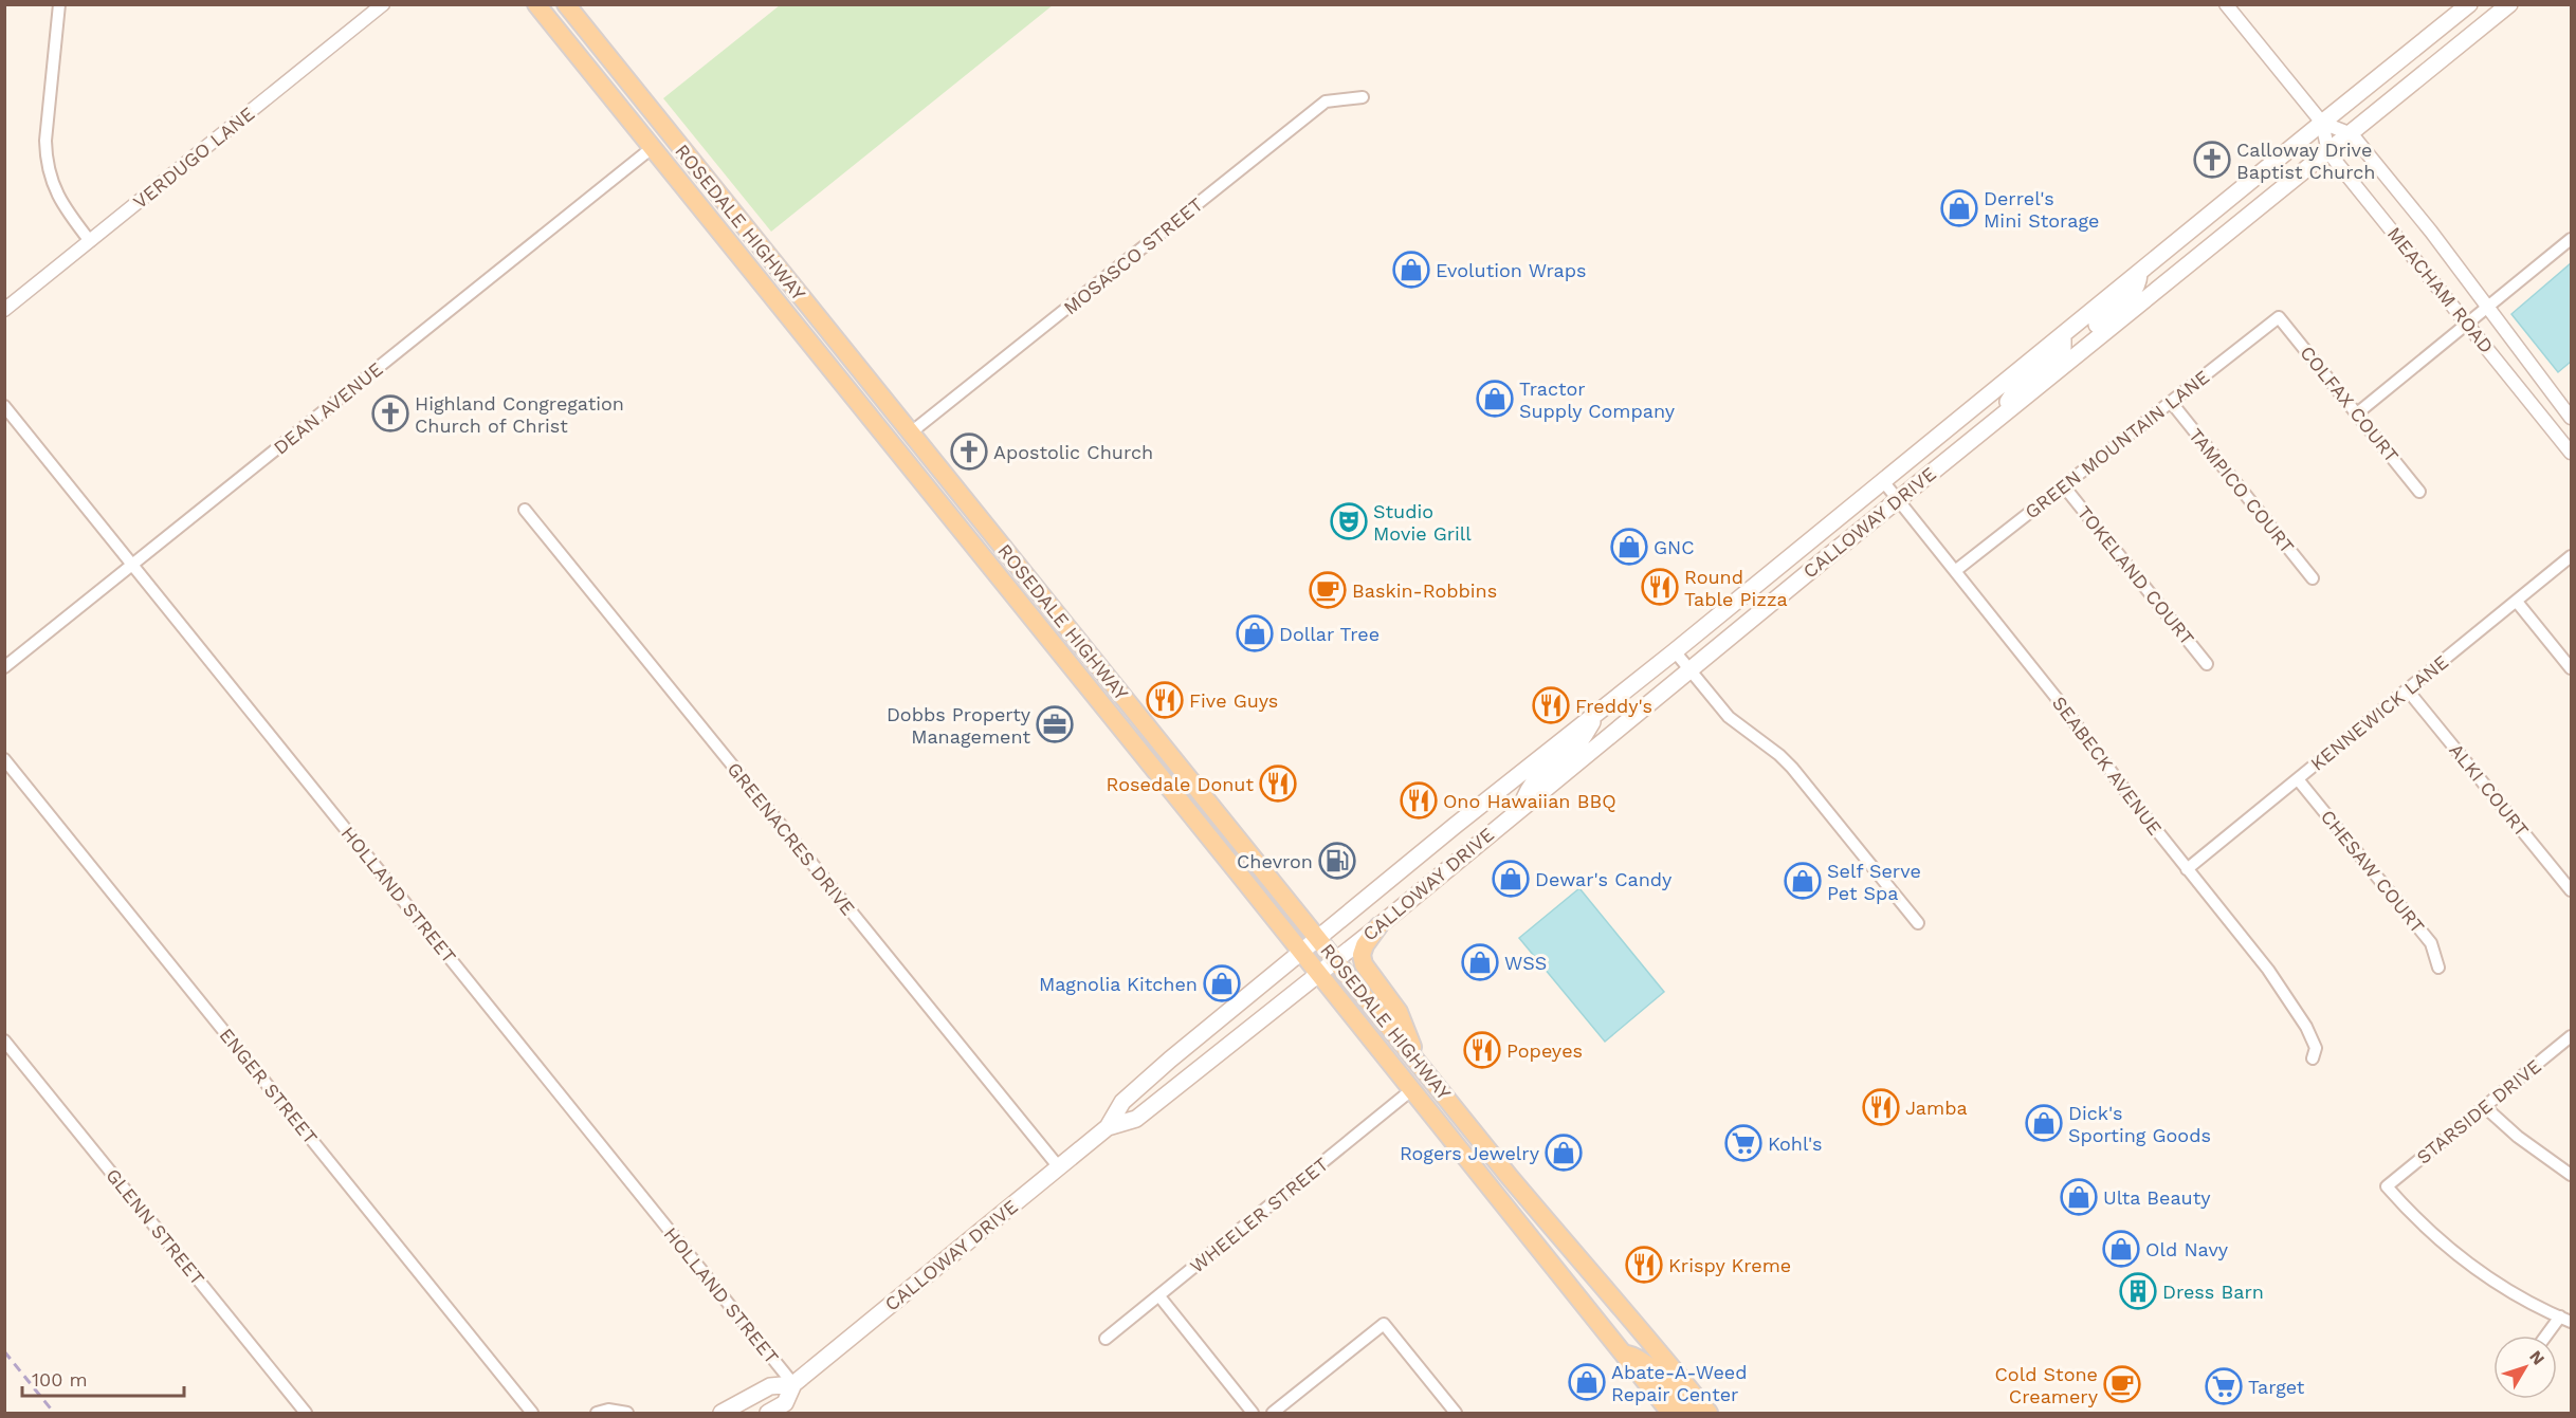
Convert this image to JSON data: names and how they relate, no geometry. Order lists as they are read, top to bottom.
{
  "streets": {
    "main road": ["ROSEDALE HIGHWAY", "CALLOWAY DRIVE"],
    "street": [
      "VERDUGO LANE",
      "MOSASCO STREET",
      "MEACHAM ROAD",
      "COLFAX COURT",
      "DEAN AVENUE",
      "GREEN MOUNTAIN LANE",
      "TAMPICO COURT",
      "TOKELAND COURT",
      "KENNEWICK LANE",
      "SEABECK AVENUE",
      "ALKI COURT",
      "GREENACRES DRIVE",
      "CHESAW COURT",
      "HOLLAND STREET",
      "ENGER STREET",
      "STARSIDE DRIVE",
      "WHEELER STREET",
      "GLENN STREET"
    ]
  },
  "crossings": [
    ["ROSEDALE HIGHWAY", "MOSASCO STREET"],
    ["ROSEDALE HIGHWAY", "DEAN AVENUE"],
    ["ROSEDALE HIGHWAY", "CALLOWAY DRIVE"],
    ["ROSEDALE HIGHWAY", "WHEELER STREET"],
    ["MEACHAM ROAD", "CALLOWAY DRIVE"],
    ["COLFAX COURT", "GREEN MOUNTAIN LANE"],
    ["DEAN AVENUE", "HOLLAND STREET"],
    ["GREEN MOUNTAIN LANE", "TAMPICO COURT"],
    ["GREEN MOUNTAIN LANE", "TOKELAND COURT"],
    ["GREEN MOUNTAIN LANE", "SEABECK AVENUE"],
    ["CALLOWAY DRIVE", "SEABECK AVENUE"],
    ["CALLOWAY DRIVE", "GREENACRES DRIVE"],
    ["CALLOWAY DRIVE", "HOLLAND STREET"],
    ["KENNEWICK LANE", "SEABECK AVENUE"],
    ["KENNEWICK LANE", "ALKI COURT"],
    ["KENNEWICK LANE", "CHESAW COURT"]
  ],
  "places": {
    "church": ["Calloway Drive Baptist Church", "Highland Congregation Church of Christ", "Apostolic Church"],
    "shop": [
      "Derrel's Mini Storage",
      "Evolution Wraps",
      "Tractor Supply Company",
      "GNC",
      "Dollar Tree",
      "Dewar's Candy",
      "Self Serve Pet Spa",
      "WSS",
      "Magnolia Kitchen",
      "Dick's Sporting Goods",
      "Rogers Jewelry",
      "Ulta Beauty",
      "Old Navy",
      "Abate-A-Weed Repair Center"
    ],
    "theatre": ["Studio Movie Grill"],
    "restaurant": [
      "Round Table Pizza",
      "Five Guys",
      "Freddy's",
      "Rosedale Donut",
      "Ono Hawaiian BBQ",
      "Popeyes",
      "Jamba",
      "Krispy Kreme"
    ],
    "cafe": ["Baskin-Robbins", "Cold Stone Creamery"],
    "office": ["Dobbs Property Management"],
    "fuel station": ["Chevron"],
    "supermarket": ["Kohl's", "Target"],
    "building": ["Dress Barn"]
  },
  "scale_bar": "100 m",
  "north": "top right"
}
